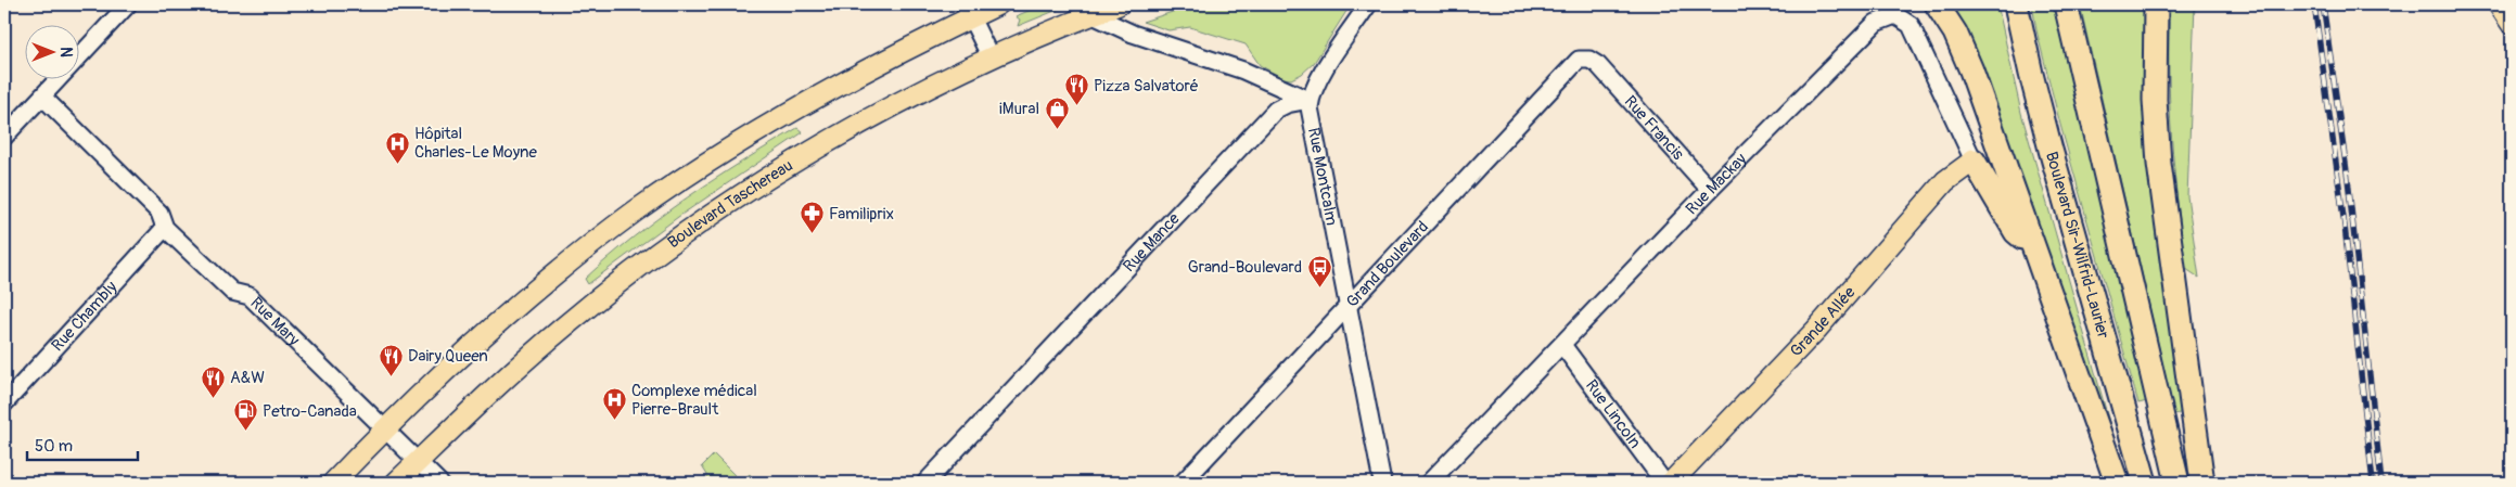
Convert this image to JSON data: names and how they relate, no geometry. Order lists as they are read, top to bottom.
{
  "streets": {
    "highway": ["Boulevard Sir-Wilfrid-Laurier"],
    "main road": ["Boulevard Taschereau", "Grande Allée"],
    "street": [
      "Rue Francis",
      "Rue Montcalm",
      "Rue Mackay",
      "Rue Mance",
      "Grand Boulevard",
      "Rue Chambly",
      "Rue Mary",
      "Rue Lincoln"
    ]
  },
  "crossings": [
    ["Rue Francis", "Rue Mackay"],
    ["Rue Francis", "Grand Boulevard"],
    ["Rue Montcalm", "Rue Mance"],
    ["Rue Montcalm", "Grand Boulevard"],
    ["Rue Mackay", "Grande Allée"],
    ["Rue Mackay", "Rue Lincoln"],
    ["Boulevard Taschereau", "Rue Mary"],
    ["Rue Chambly", "Rue Mary"]
  ],
  "places": {
    "restaurant": ["Pizza Salvatoré", "Dairy Queen", "A&W"],
    "shop": ["iMural"],
    "hospital": ["Hôpital Charles-Le Moyne", "Complexe médical Pierre-Brault"],
    "pharmacy": ["Familiprix"],
    "bus stop": ["Grand-Boulevard"],
    "fuel station": ["Petro-Canada"]
  },
  "scale_bar": "50 m",
  "north": "right"
}
